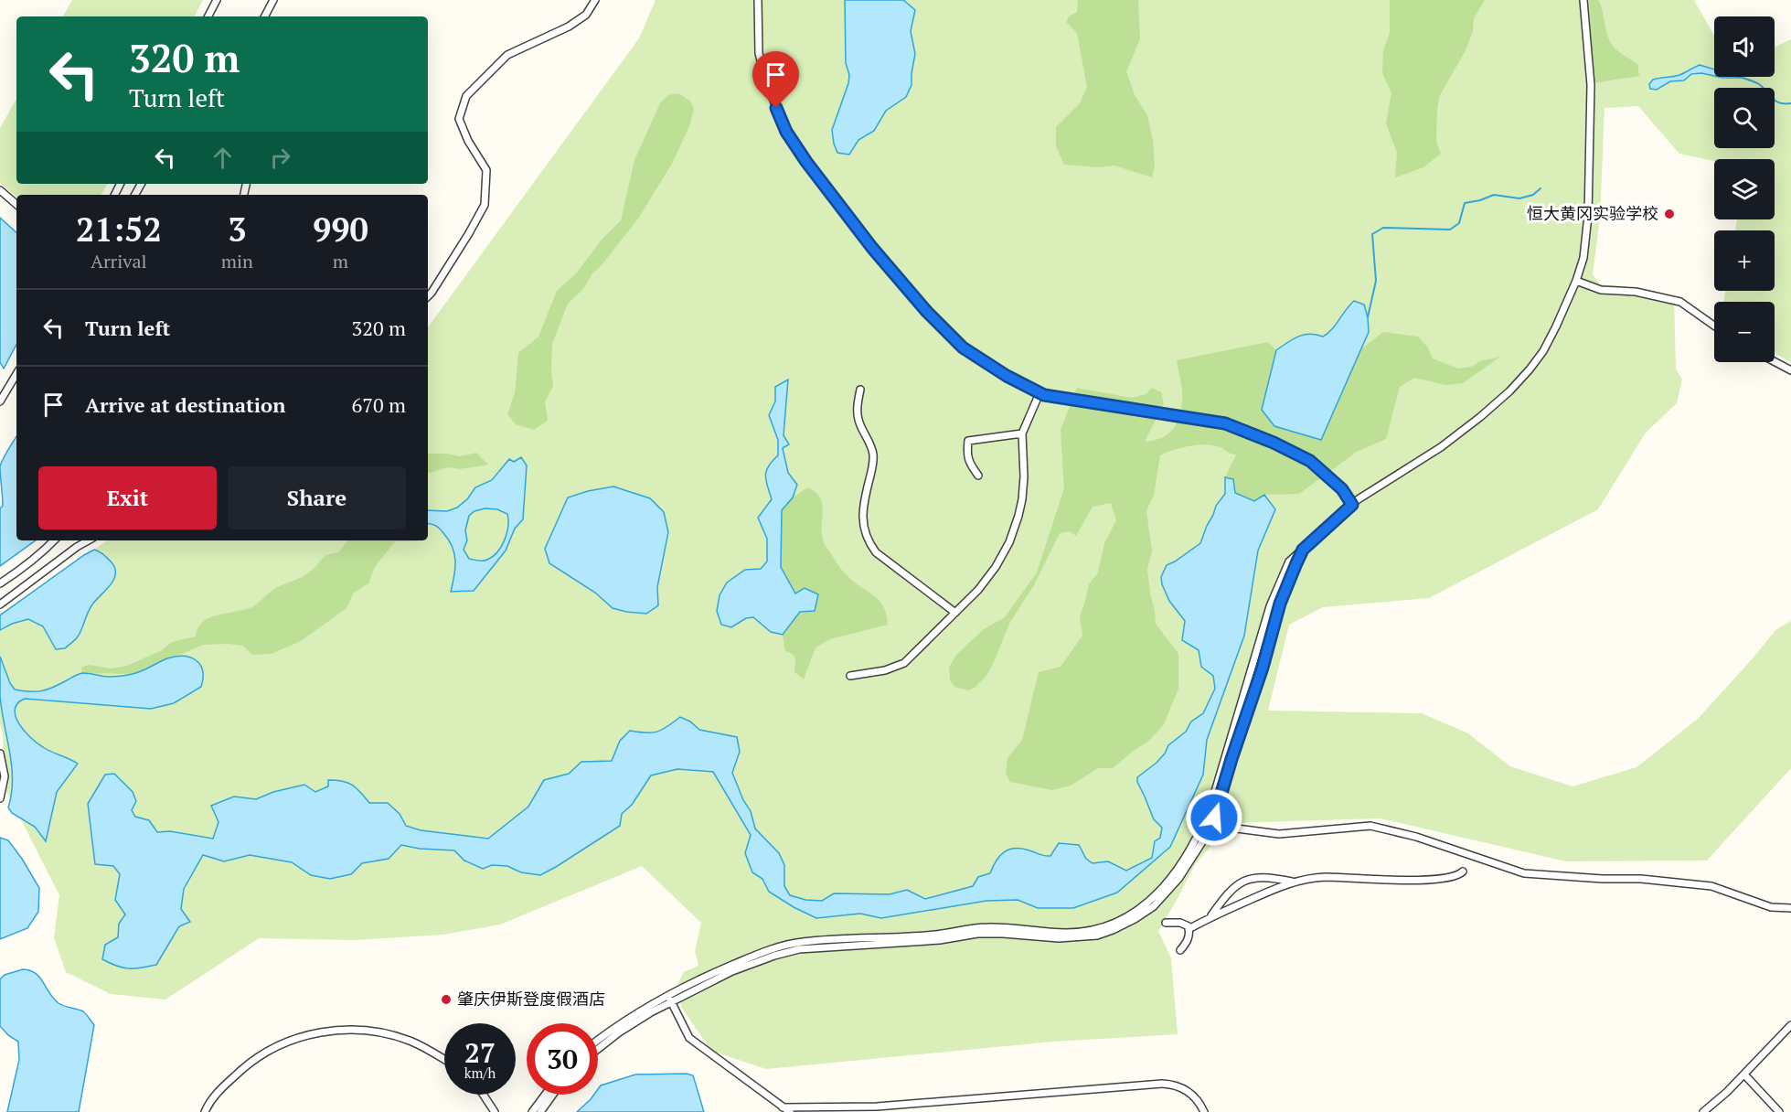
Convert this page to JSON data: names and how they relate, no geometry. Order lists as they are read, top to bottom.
{
  "places": ["恒大黄冈实验学校", "肇庆伊斯登度假酒店"],
  "page": {
    "map_buttons": ["+", "−"],
    "turn": ["320 m", "Turn left"],
    "eta": [
      "21:52",
      "Arrival",
      "3",
      "min",
      "990",
      "m"
    ],
    "list": [
      {
        "name": "Turn left",
        "value": "320 m"
      },
      {
        "name": "Arrive at destination",
        "value": "670 m"
      }
    ],
    "buttons": ["Exit", "Share"],
    "speed": "27 km/h",
    "limit": "30"
  }
}
